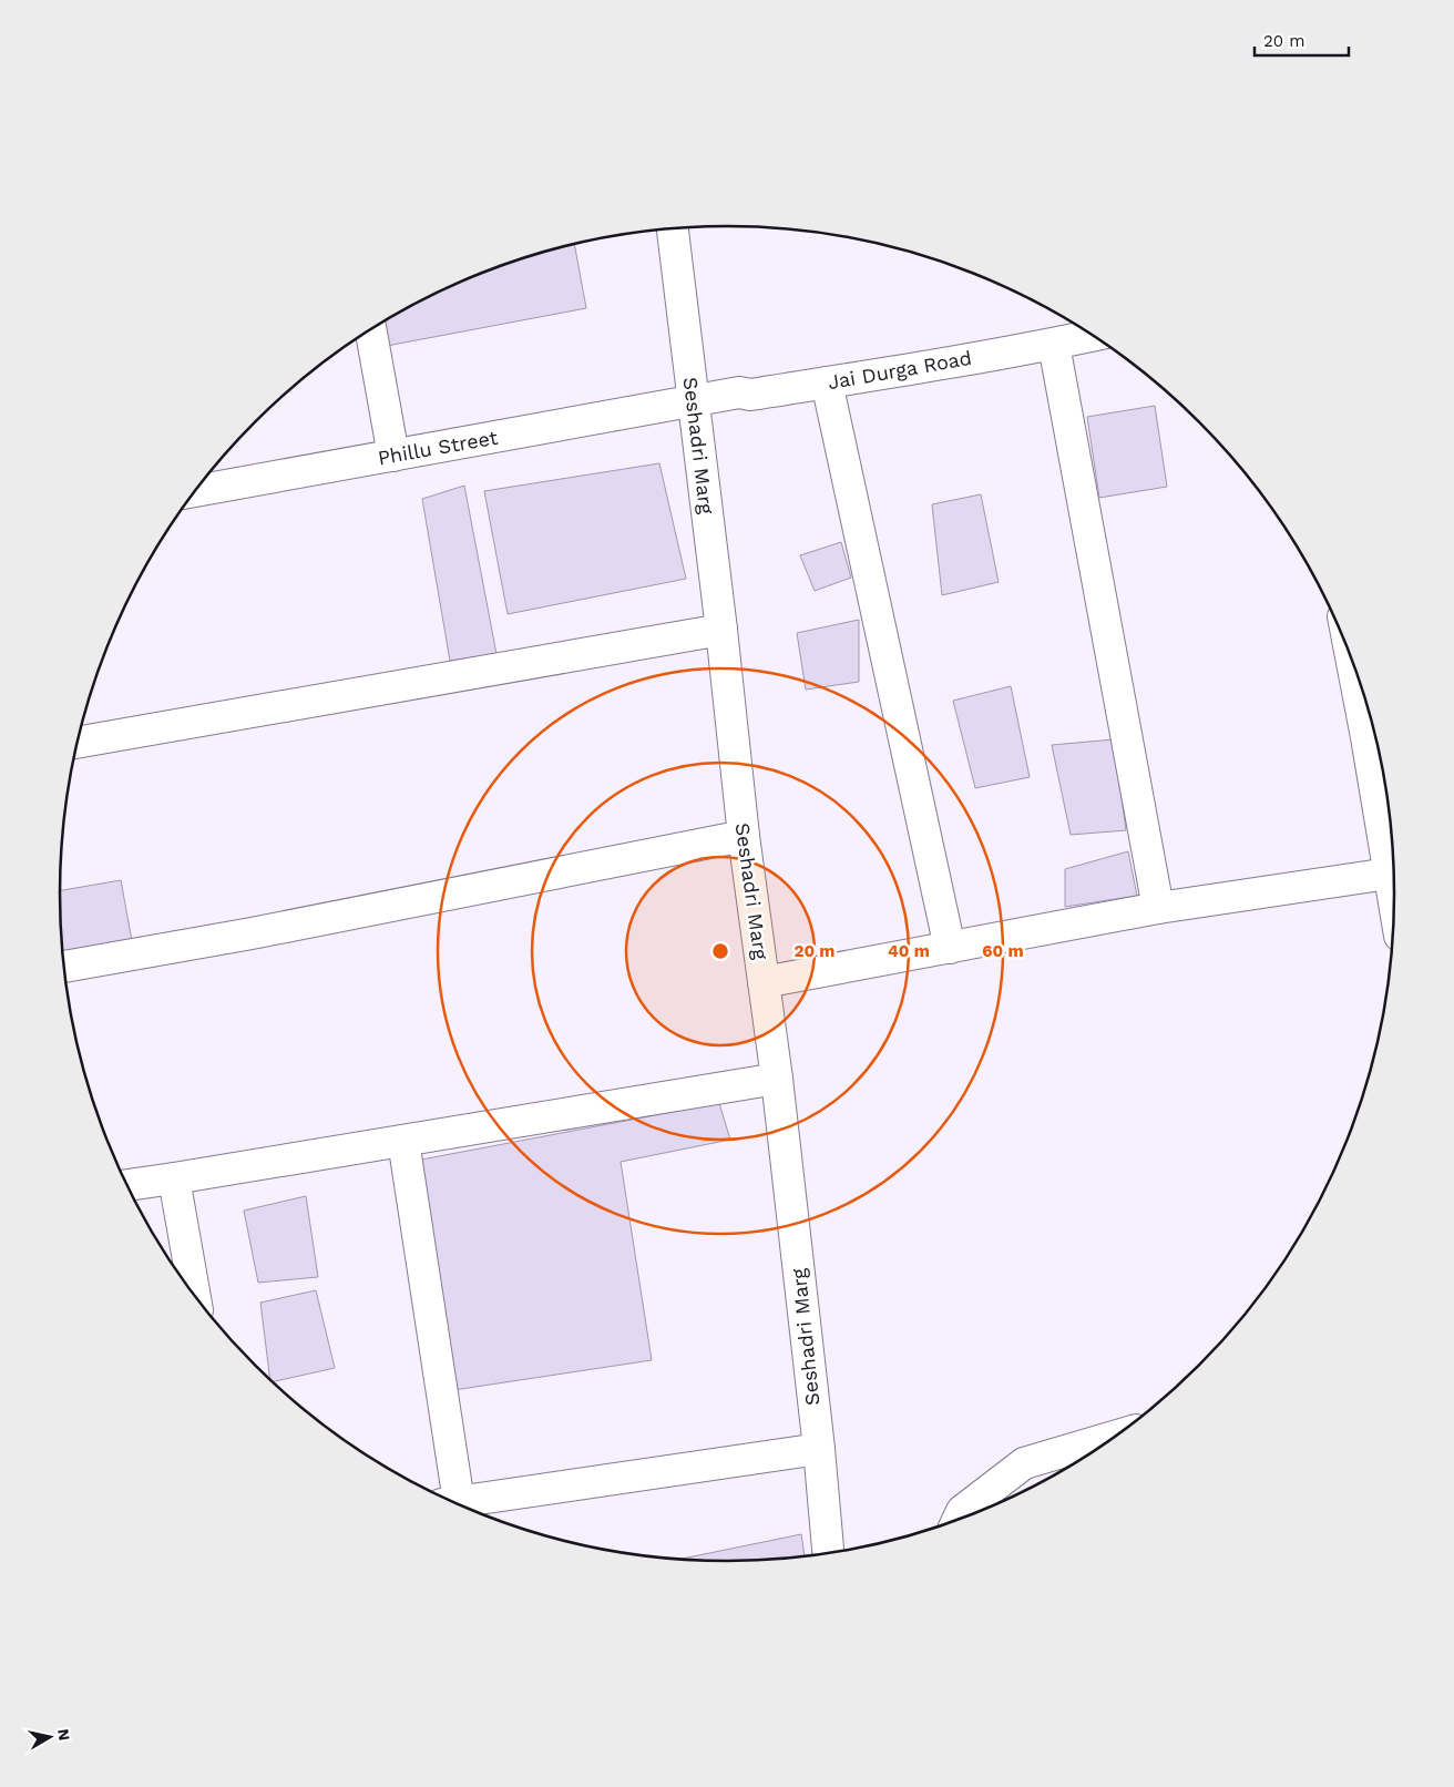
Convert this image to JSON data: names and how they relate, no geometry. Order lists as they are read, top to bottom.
{
  "streets": {
    "street": ["Jai Durga Road", "Seshadri Marg", "Phillu Street"]
  },
  "crossings": [
    ["Jai Durga Road", "Seshadri Marg"],
    ["Jai Durga Road", "Phillu Street"],
    ["Seshadri Marg", "Phillu Street"]
  ],
  "scale_bar": "20 m",
  "north": "right",
  "rings": ["20 m", "40 m", "60 m"]
}
